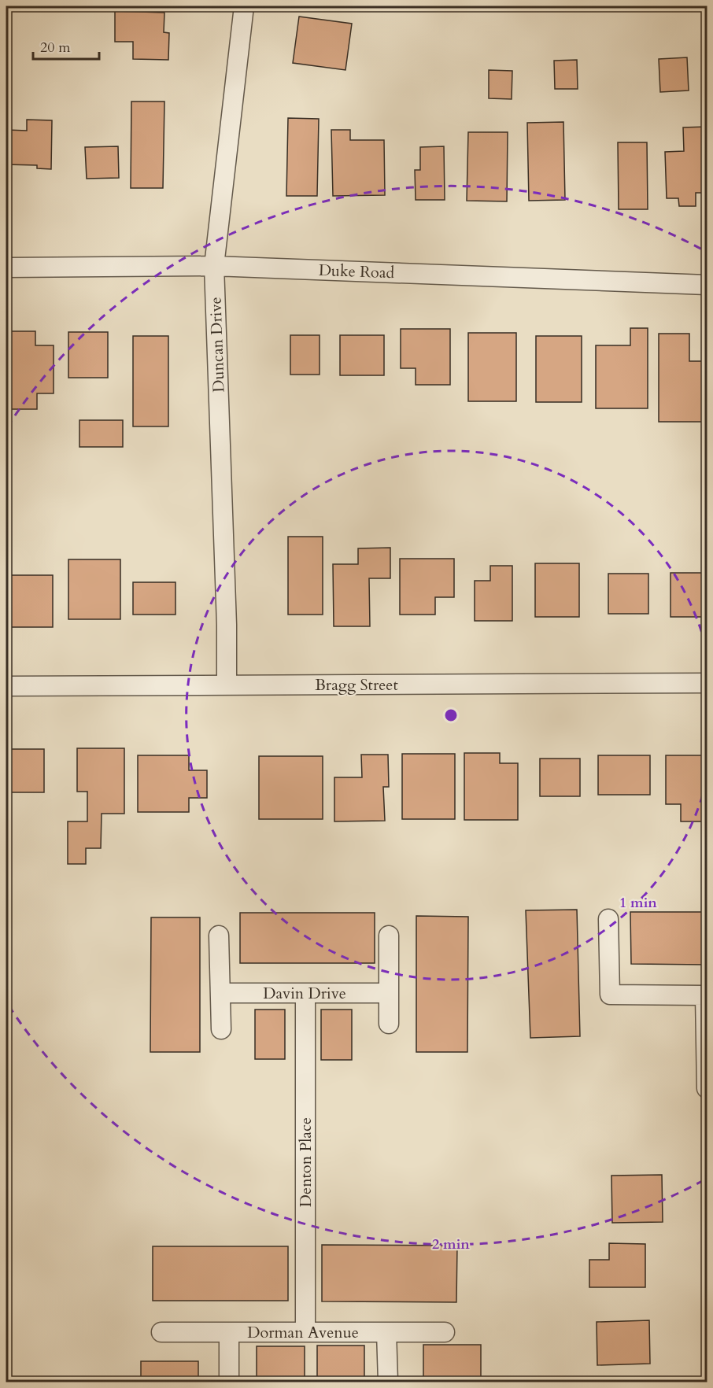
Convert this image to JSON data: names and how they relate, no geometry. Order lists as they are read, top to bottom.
{
  "streets": {
    "street": [
      "Duke Road",
      "Duncan Drive",
      "Bragg Street",
      "Davin Drive",
      "Denton Place",
      "Dorman Avenue"
    ]
  },
  "crossings": [
    ["Duke Road", "Duncan Drive"],
    ["Duncan Drive", "Bragg Street"],
    ["Davin Drive", "Denton Place"],
    ["Denton Place", "Dorman Avenue"]
  ],
  "scale_bar": "20 m",
  "rings": ["1 min", "2 min"]
}
